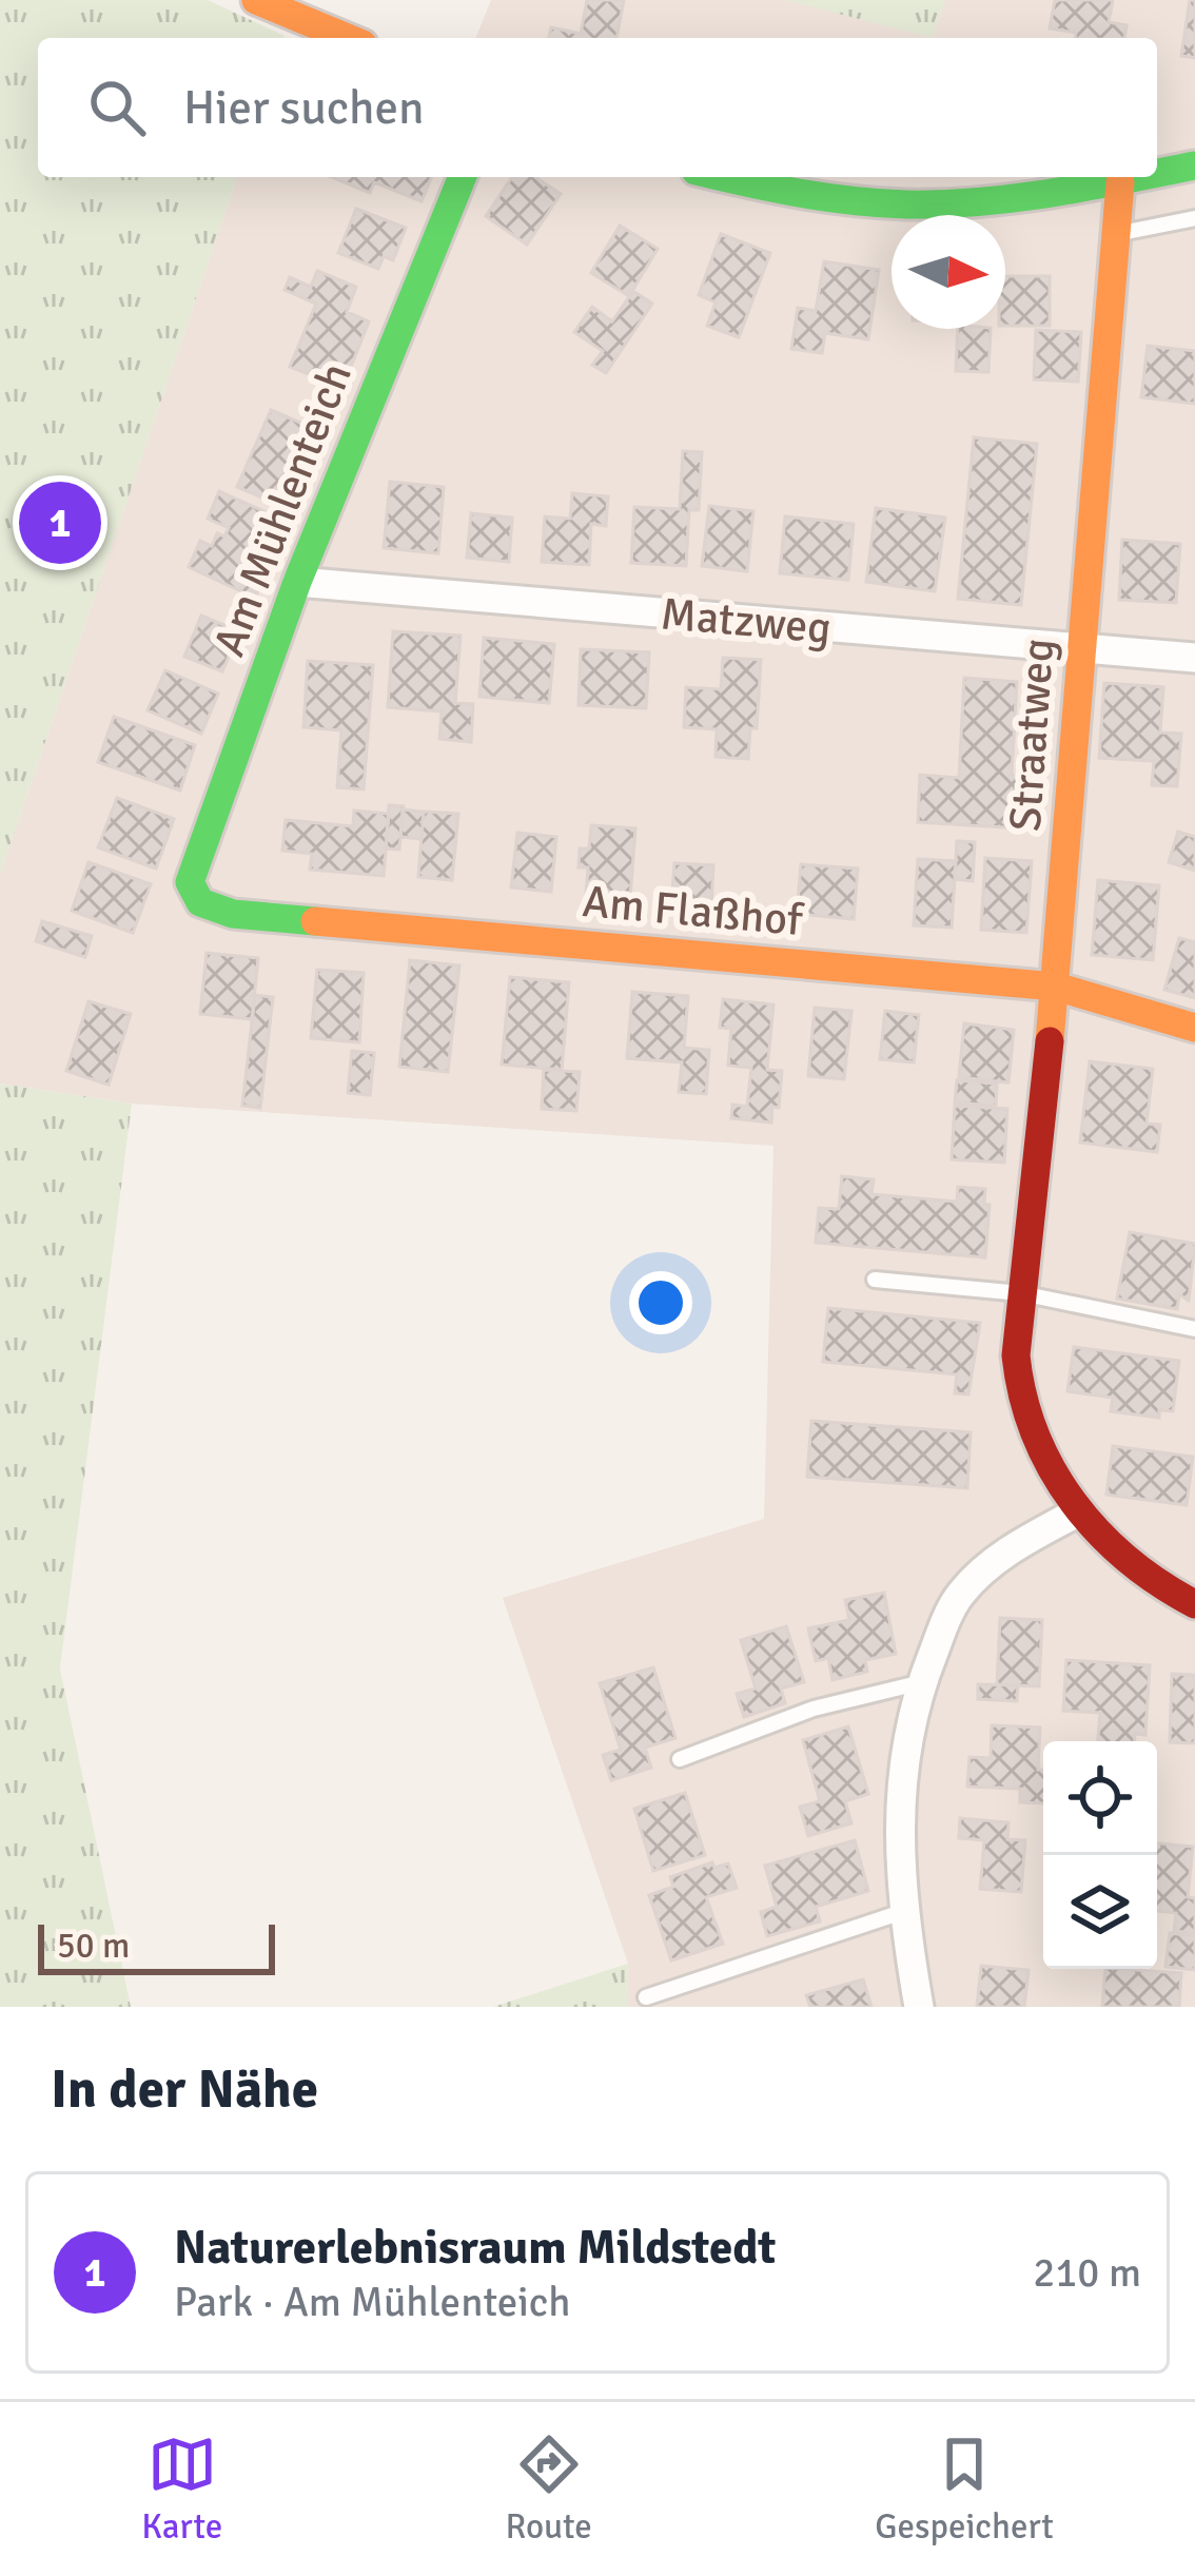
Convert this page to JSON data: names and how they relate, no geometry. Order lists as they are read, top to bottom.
{
  "streets": {
    "street": [
      "Am Mühlenteich",
      "Matzweg",
      "Straatweg",
      "Am Flaßhof"
    ]
  },
  "crossings": [
    ["Am Mühlenteich", "Matzweg"],
    ["Am Mühlenteich", "Am Flaßhof"],
    ["Matzweg", "Straatweg"],
    ["Straatweg", "Am Flaßhof"]
  ],
  "scale_bar": "50 m",
  "north": "right",
  "page": {
    "search": "Hier suchen",
    "pins": "1",
    "scale": "50 m",
    "heading": "In der Nähe",
    "list": [
      {
        "mark": "1",
        "name": "Naturerlebnisraum Mildstedt",
        "note": "Park · Am Mühlenteich",
        "value": "210 m"
      }
    ],
    "nav": ["Karte", "Route", "Gespeichert"]
  }
}
